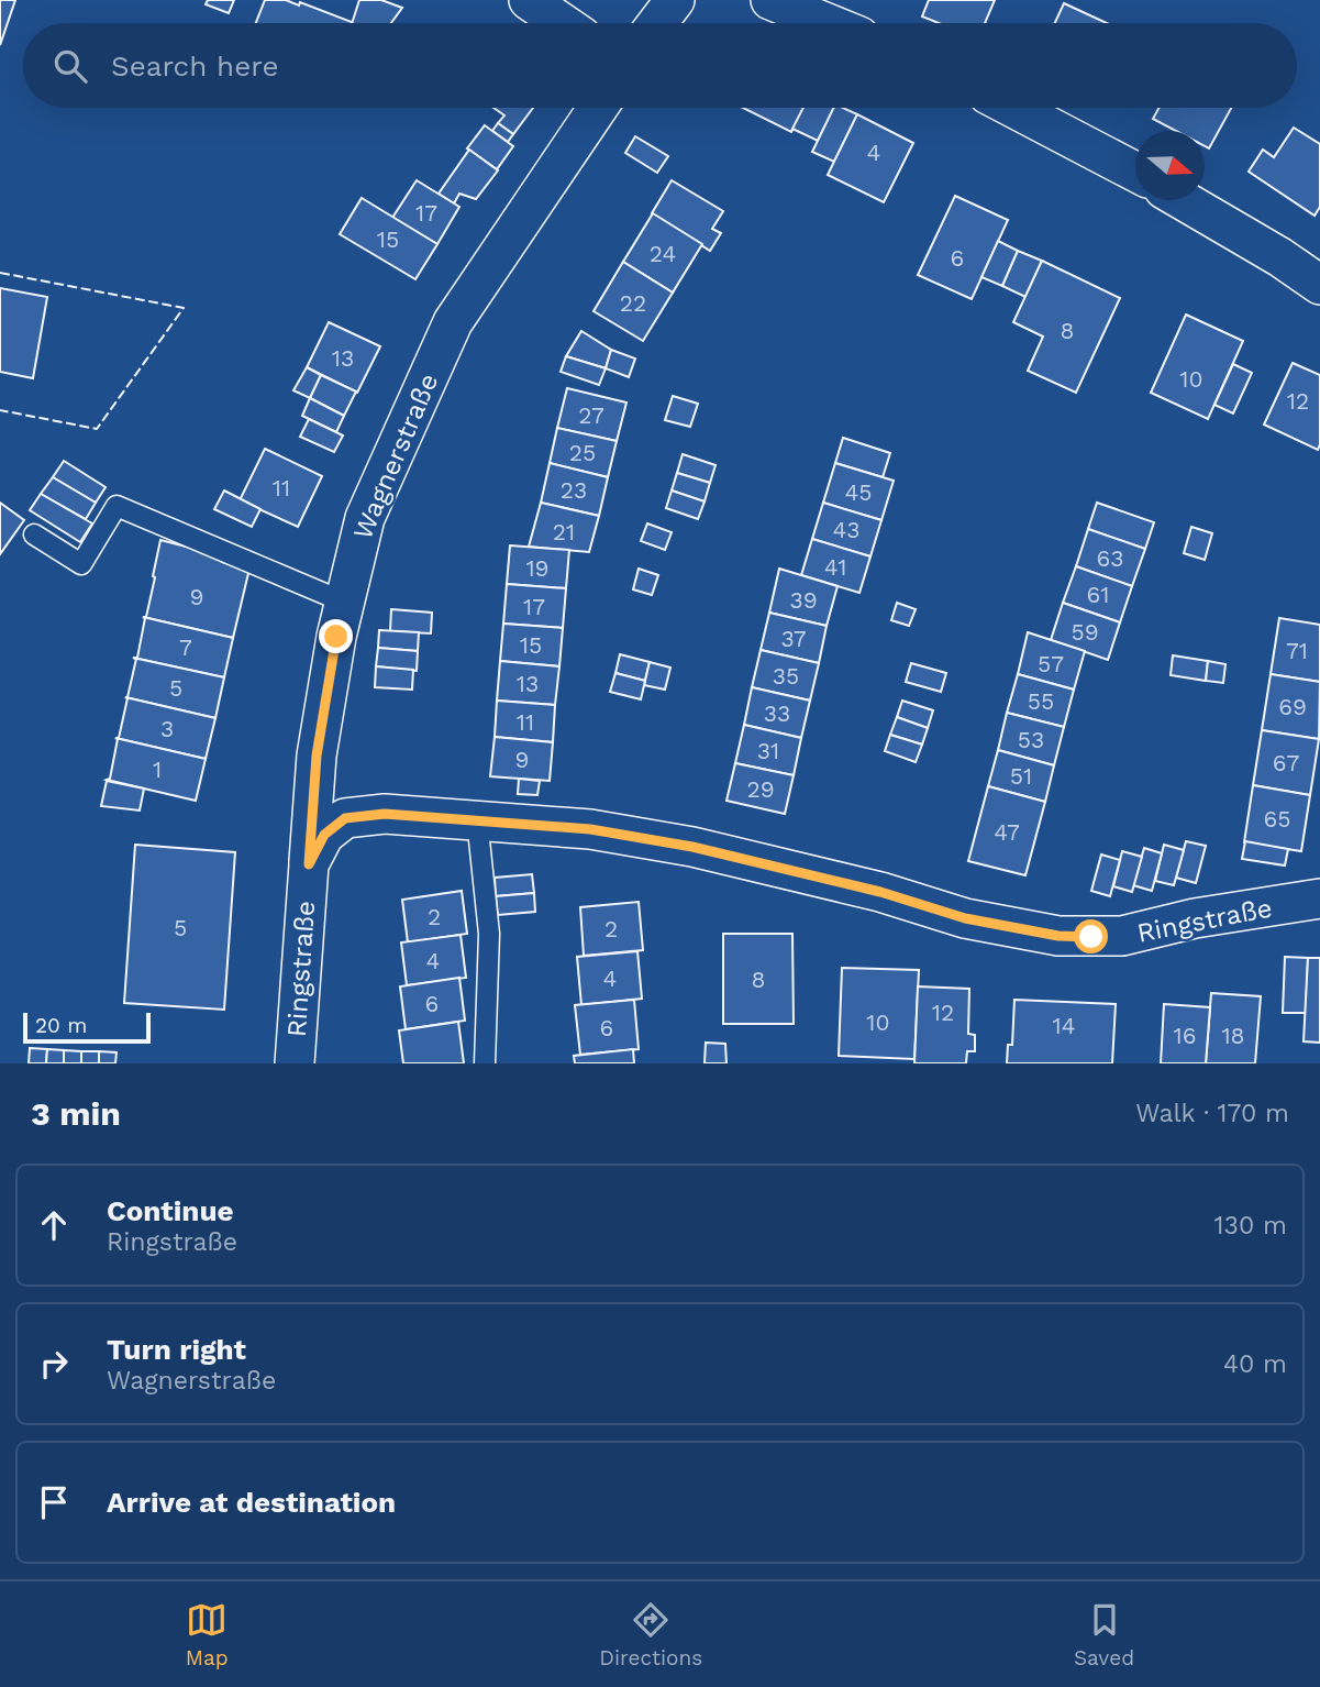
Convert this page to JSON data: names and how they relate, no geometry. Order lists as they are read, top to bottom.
{
  "streets": {
    "street": ["Wagnerstraße", "Ringstraße"]
  },
  "crossings": [
    ["Wagnerstraße", "Ringstraße"]
  ],
  "house_numbers": [
    "4",
    "17",
    "15",
    "24",
    "6",
    "22",
    "8",
    "13",
    "10",
    "12",
    "27",
    "25",
    "11",
    "23",
    "45",
    "43",
    "21",
    "63",
    "41",
    "19",
    "61",
    "9",
    "39",
    "17",
    "59",
    "37",
    "15",
    "7",
    "71",
    "57",
    "35",
    "13",
    "5",
    "55",
    "69",
    "33",
    "11",
    "3",
    "53",
    "31",
    "9",
    "67",
    "1",
    "51",
    "29",
    "65",
    "47",
    "2",
    "5",
    "2",
    "4",
    "4",
    "8",
    "6",
    "12",
    "10",
    "14",
    "6",
    "16",
    "18"
  ],
  "scale_bar": "20 m",
  "north": "right",
  "page": {
    "search": "Search here",
    "scale": "20 m",
    "heading": ["3 min", "Walk · 170 m"],
    "list": [
      ["Continue", "Ringstraße", "130 m"],
      ["Turn right", "Wagnerstraße", "40 m"],
      "Arrive at destination"
    ],
    "nav": ["Map", "Directions", "Saved"]
  }
}
